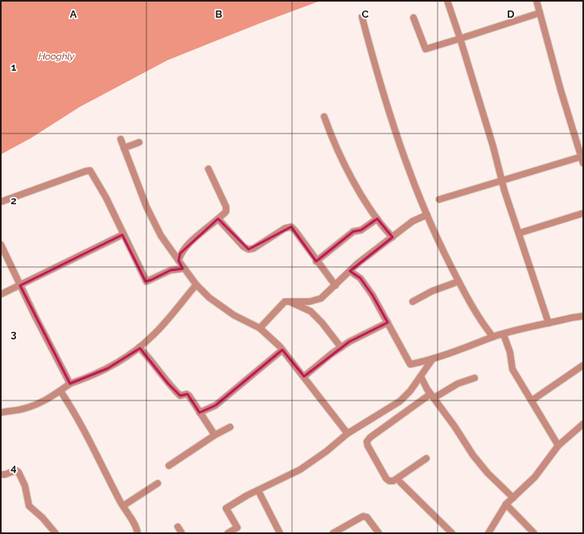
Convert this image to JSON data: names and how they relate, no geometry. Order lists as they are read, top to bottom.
{
  "water": ["Hooghly"],
  "grid": {
    "columns": [
      "A",
      "B",
      "C",
      "D"
    ],
    "rows": [
      "1",
      "2",
      "3",
      "4"
    ]
  }
}
